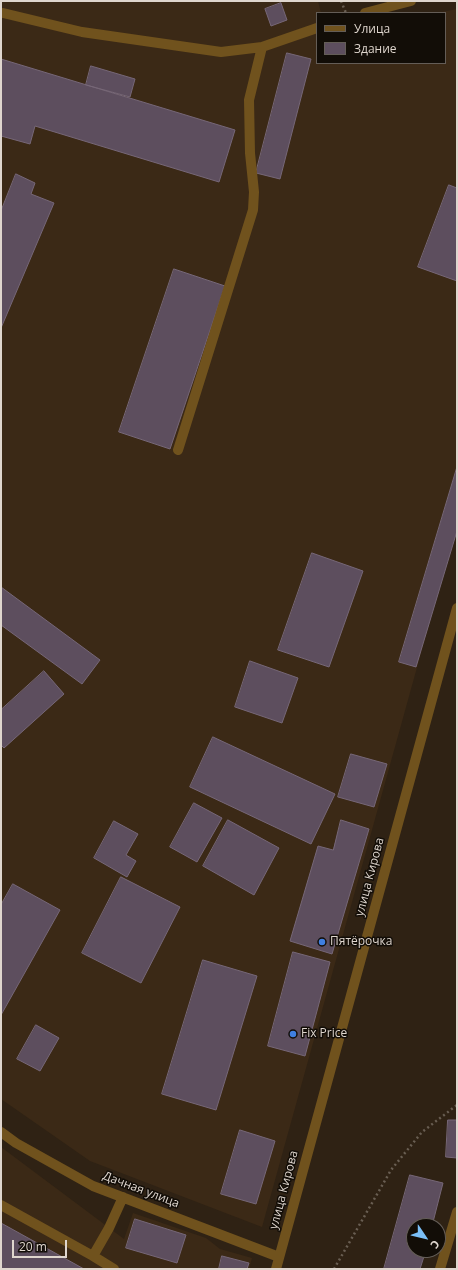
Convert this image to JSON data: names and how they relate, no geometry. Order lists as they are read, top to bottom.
{
  "streets": {
    "street": ["улица Кирова", "Дачная улица"]
  },
  "crossings": [
    ["улица Кирова", "Дачная улица"]
  ],
  "places": ["Пятёрочка", "Fix Price"],
  "legend": ["Улица", "Здание"],
  "scale_bar": "20 m",
  "north": "bottom right"
}
